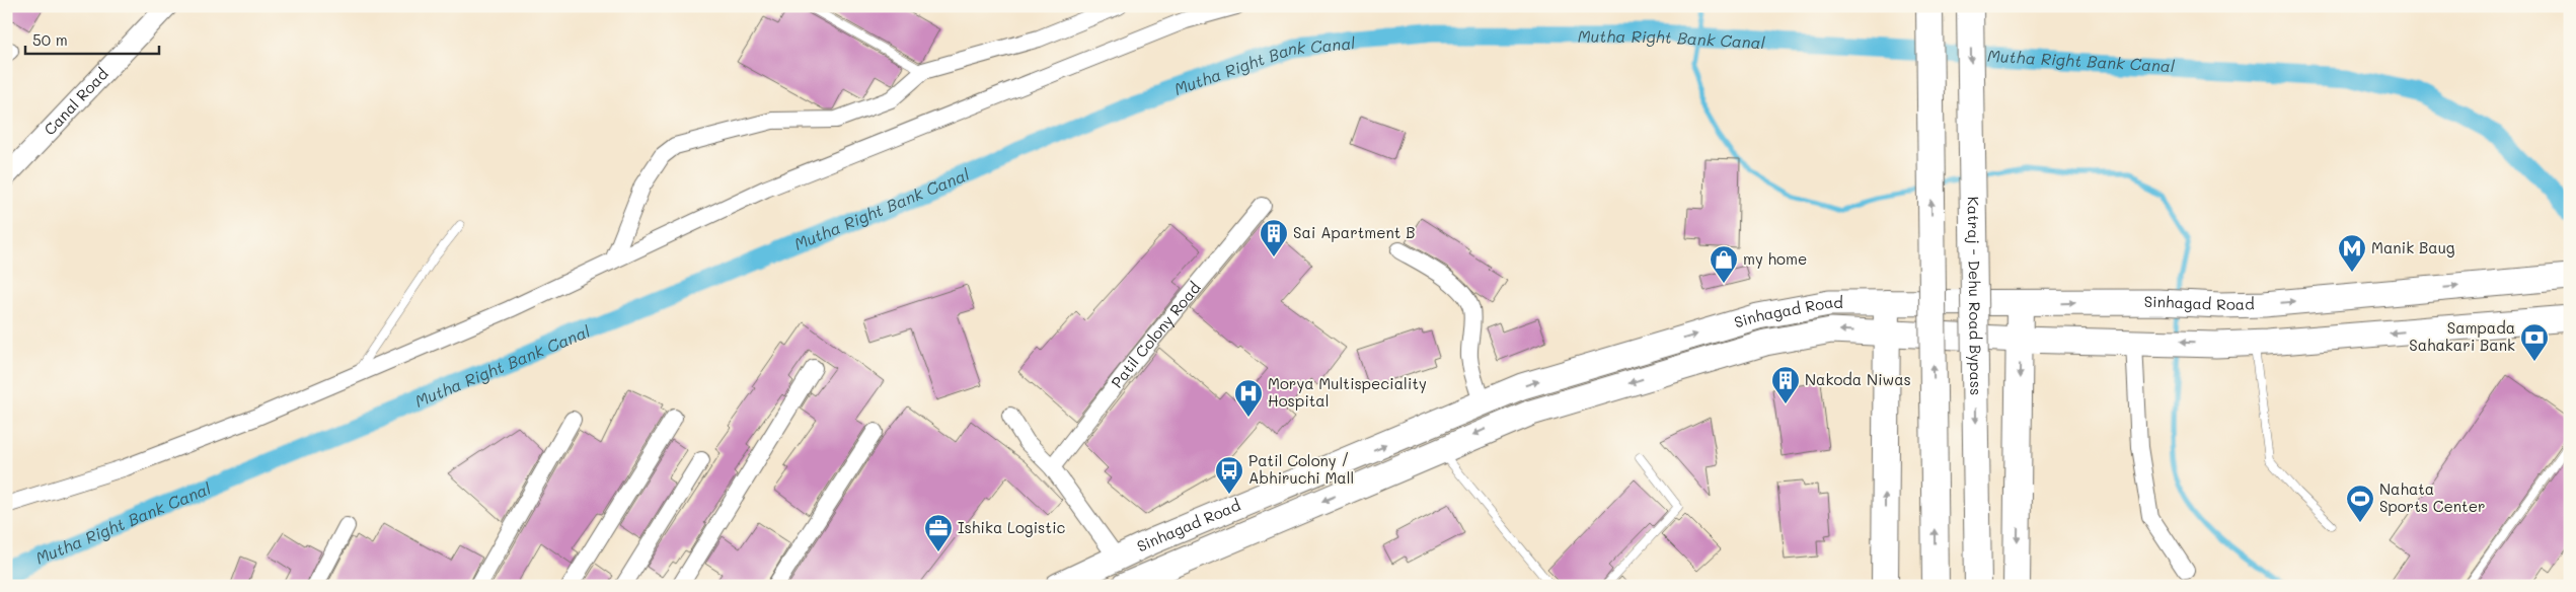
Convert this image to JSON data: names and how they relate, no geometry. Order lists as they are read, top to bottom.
{
  "streets": {
    "highway": ["Katraj - Dehu Road Bypass"],
    "main road": ["Sinhagad Road"],
    "street": ["Canal Road", "Patil Colony Road"]
  },
  "water": ["Mutha Right Bank Canal"],
  "places": {
    "building": ["Sai Apartment B", "Nakoda Niwas"],
    "metro station": ["Manik Baug"],
    "shop": ["my home"],
    "bank": ["Sampada Sahakari Bank"],
    "hospital": ["Morya Multispeciality Hospital"],
    "bus stop": ["Patil Colony / Abhiruchi Mall"],
    "sports": ["Nahata Sports Center"],
    "office": ["Ishika Logistic"]
  },
  "scale_bar": "50 m"
}
